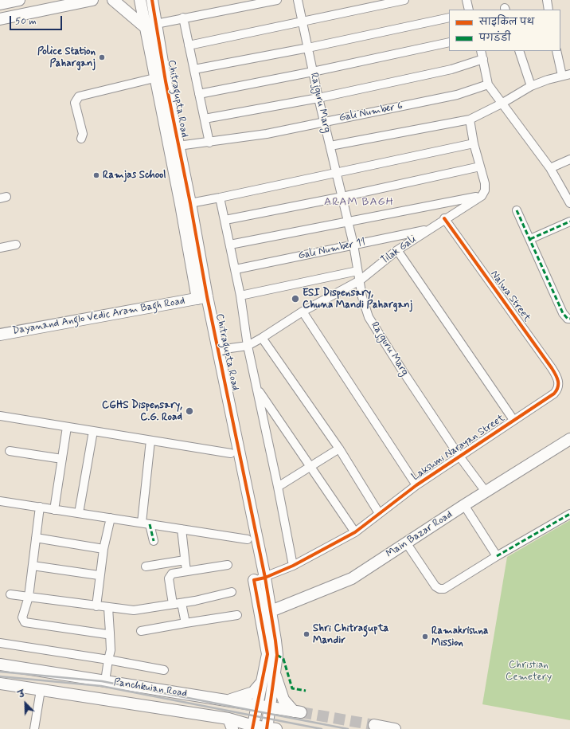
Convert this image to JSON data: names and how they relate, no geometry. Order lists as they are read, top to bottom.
{
  "streets": {
    "street": [
      "Chitragupta Road",
      "Rajguru Marg",
      "Gali Number 6",
      "Gali Number 11",
      "Tilak Gali",
      "Nalwa Street",
      "Dayanand Anglo Vedic Aram Bagh Road",
      "Lakshmi Narayan Street",
      "Main Bazar Road",
      "Panchkuian Road"
    ]
  },
  "crossings": [
    ["Chitragupta Road", "Gali Number 6"],
    ["Chitragupta Road", "Dayanand Anglo Vedic Aram Bagh Road"],
    ["Chitragupta Road", "Lakshmi Narayan Street"],
    ["Chitragupta Road", "Main Bazar Road"],
    ["Chitragupta Road", "Panchkuian Road"],
    ["Rajguru Marg", "Gali Number 6"],
    ["Rajguru Marg", "Gali Number 11"],
    ["Rajguru Marg", "Tilak Gali"],
    ["Rajguru Marg", "Lakshmi Narayan Street"],
    ["Rajguru Marg", "Main Bazar Road"],
    ["Gali Number 11", "Tilak Gali"],
    ["Tilak Gali", "Nalwa Street"],
    ["Nalwa Street", "Lakshmi Narayan Street"]
  ],
  "districts": ["ARAM BAGH"],
  "parks": ["Christian Cemetery"],
  "places": [
    "Police Station Paharganj",
    "Ramjas School",
    "ESI Dispensary, Chuna Mandi Paharganj",
    "CGHS Dispensary, C.G. Road",
    "Shri Chitragupta Mandir",
    "Ramakrishna Mission"
  ],
  "legend": ["साइकिल पथ", "पगडंडी"],
  "scale_bar": "50 m",
  "north": "top left"
}
